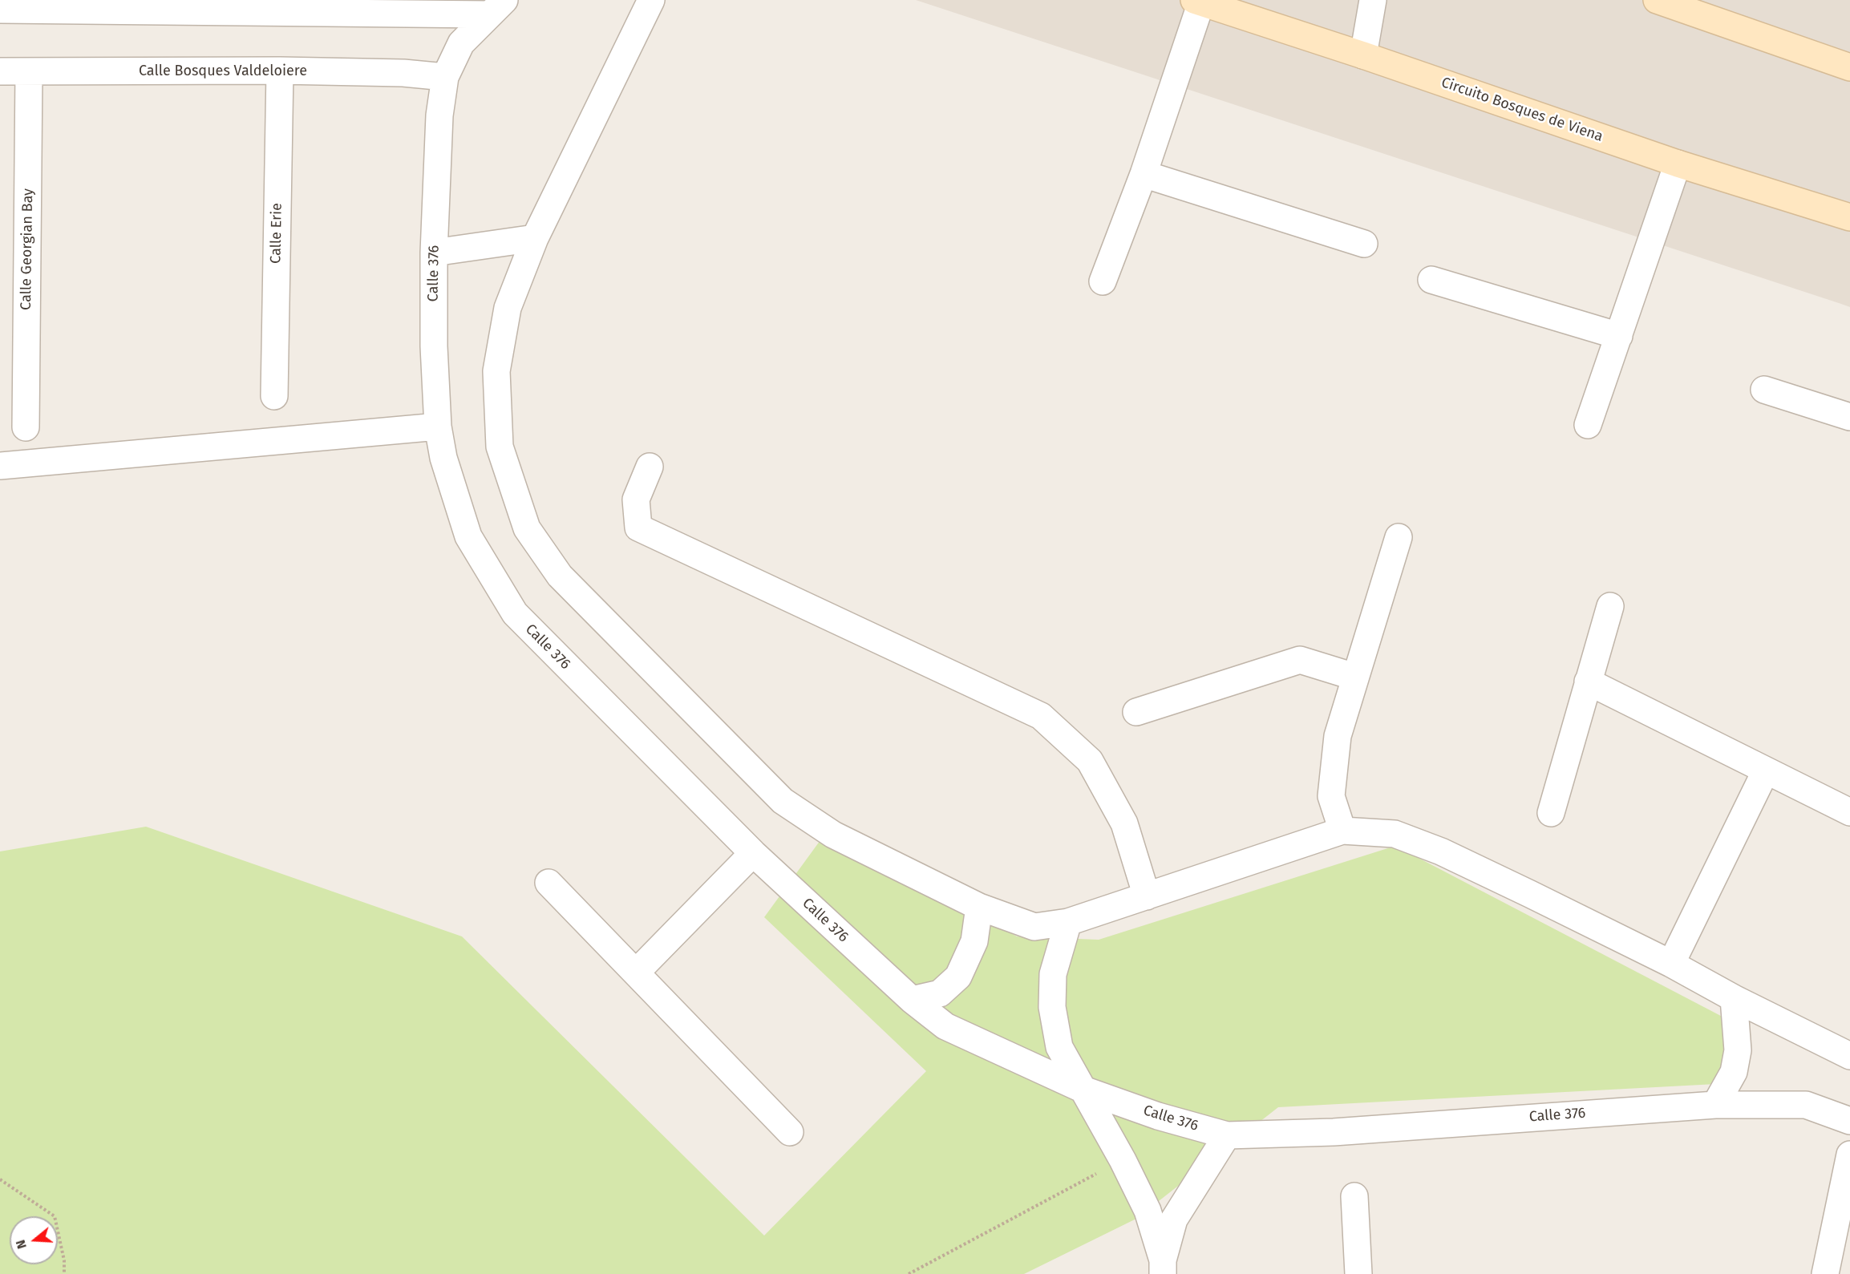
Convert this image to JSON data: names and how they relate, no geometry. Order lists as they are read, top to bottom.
{
  "streets": {
    "main road": ["Circuito Bosques de Viena"],
    "street": [
      "Calle Bosques Valdeloiere",
      "Calle Erie",
      "Calle Georgian Bay",
      "Calle 376"
    ]
  },
  "crossings": [
    ["Calle Bosques Valdeloiere", "Calle Erie"],
    ["Calle Bosques Valdeloiere", "Calle Georgian Bay"],
    ["Calle Bosques Valdeloiere", "Calle 376"]
  ],
  "north": "left"
}
